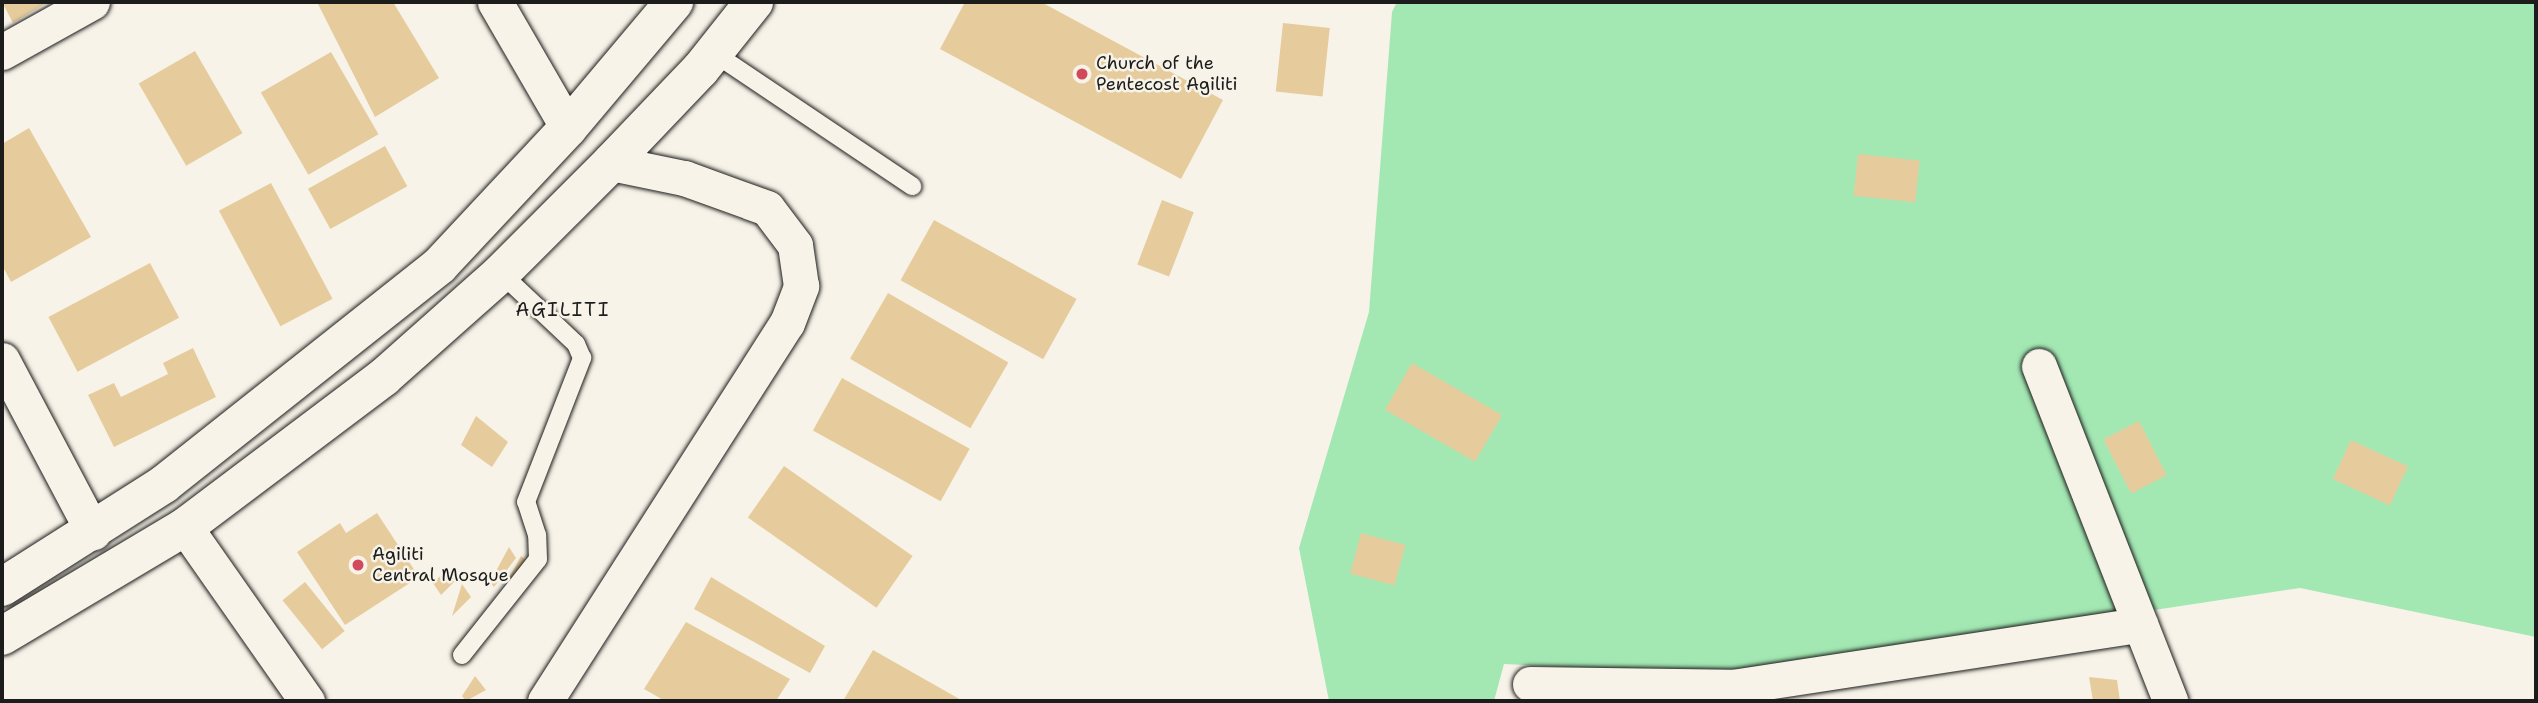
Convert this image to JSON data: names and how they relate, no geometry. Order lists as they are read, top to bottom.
{
  "districts": ["AGILITI"],
  "places": ["Church of the Pentecost Agiliti", "Agiliti Central Mosque"]
}
